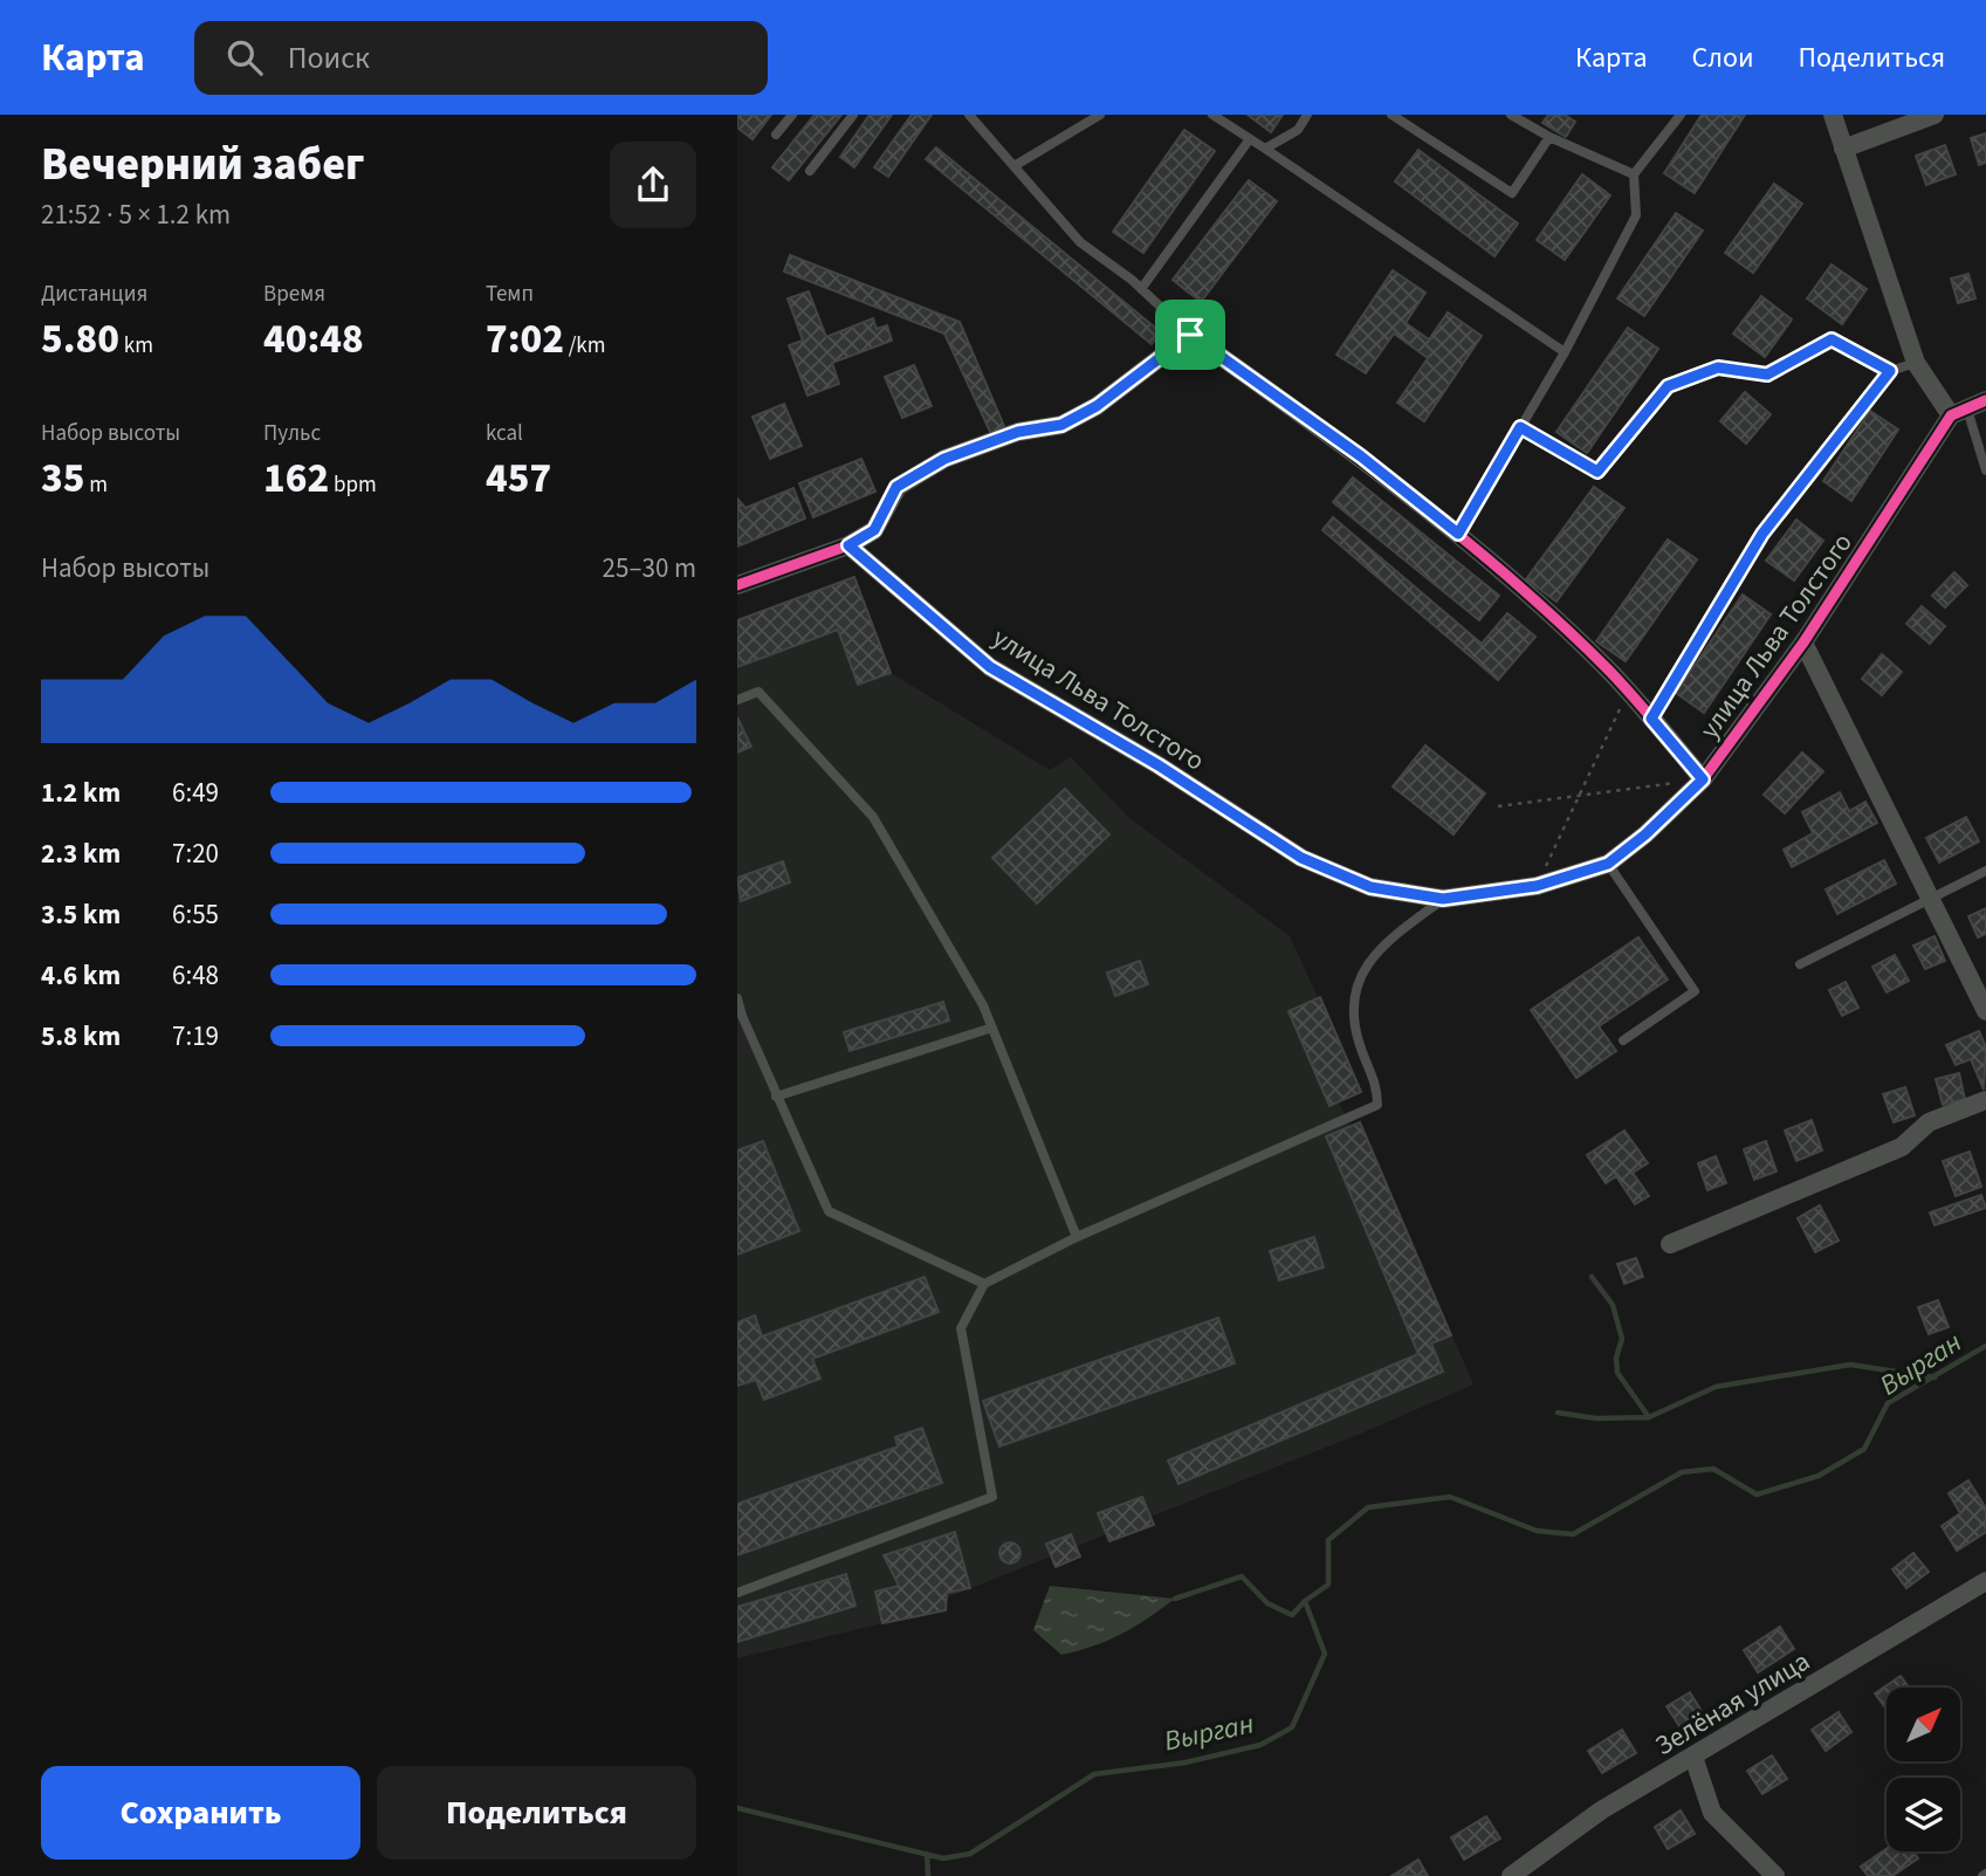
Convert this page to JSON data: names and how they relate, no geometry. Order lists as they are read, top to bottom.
{
  "streets": {
    "street": ["улица Льва Толстого", "Зелёная улица"]
  },
  "water": ["Вырган"],
  "north": "top right",
  "page": {
    "header": "Карта",
    "search": "Поиск",
    "nav": ["Карта", "Слои", "Поделиться"],
    "heading": ["Вечерний забег", "21:52 · 5 × 1.2 km"],
    "stats": [
      ["Дистанция", "5.80 km"],
      ["Время", "40:48"],
      ["Темп", "7:02 /km"],
      ["Набор высоты", "35 m"],
      ["Пульс", "162 bpm"],
      ["kcal", "457"]
    ],
    "chart": ["Набор высоты", "25–30 m"],
    "list": [
      {
        "name": "1.2 km",
        "note": "6:49"
      },
      {
        "name": "2.3 km",
        "note": "7:20"
      },
      {
        "name": "3.5 km",
        "note": "6:55"
      },
      {
        "name": "4.6 km",
        "note": "6:48"
      },
      {
        "name": "5.8 km",
        "note": "7:19"
      }
    ],
    "buttons": ["Сохранить", "Поделиться"]
  }
}
